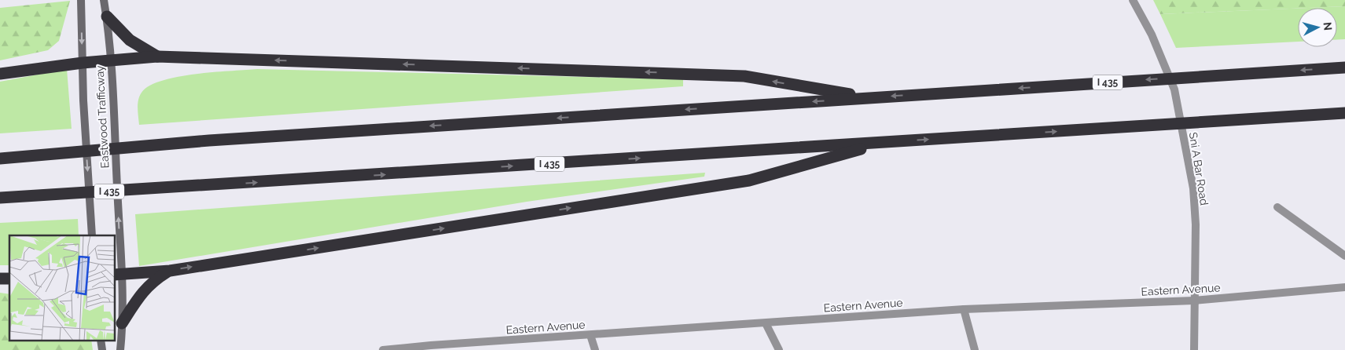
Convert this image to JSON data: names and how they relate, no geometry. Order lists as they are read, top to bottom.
{
  "streets": {
    "highway": ["I 435"],
    "main road": ["Eastwood Trafficway"],
    "street": ["Sni A Bar Road", "Eastern Avenue"]
  },
  "crossings": [
    ["Sni A Bar Road", "Eastern Avenue"]
  ],
  "north": "right"
}
